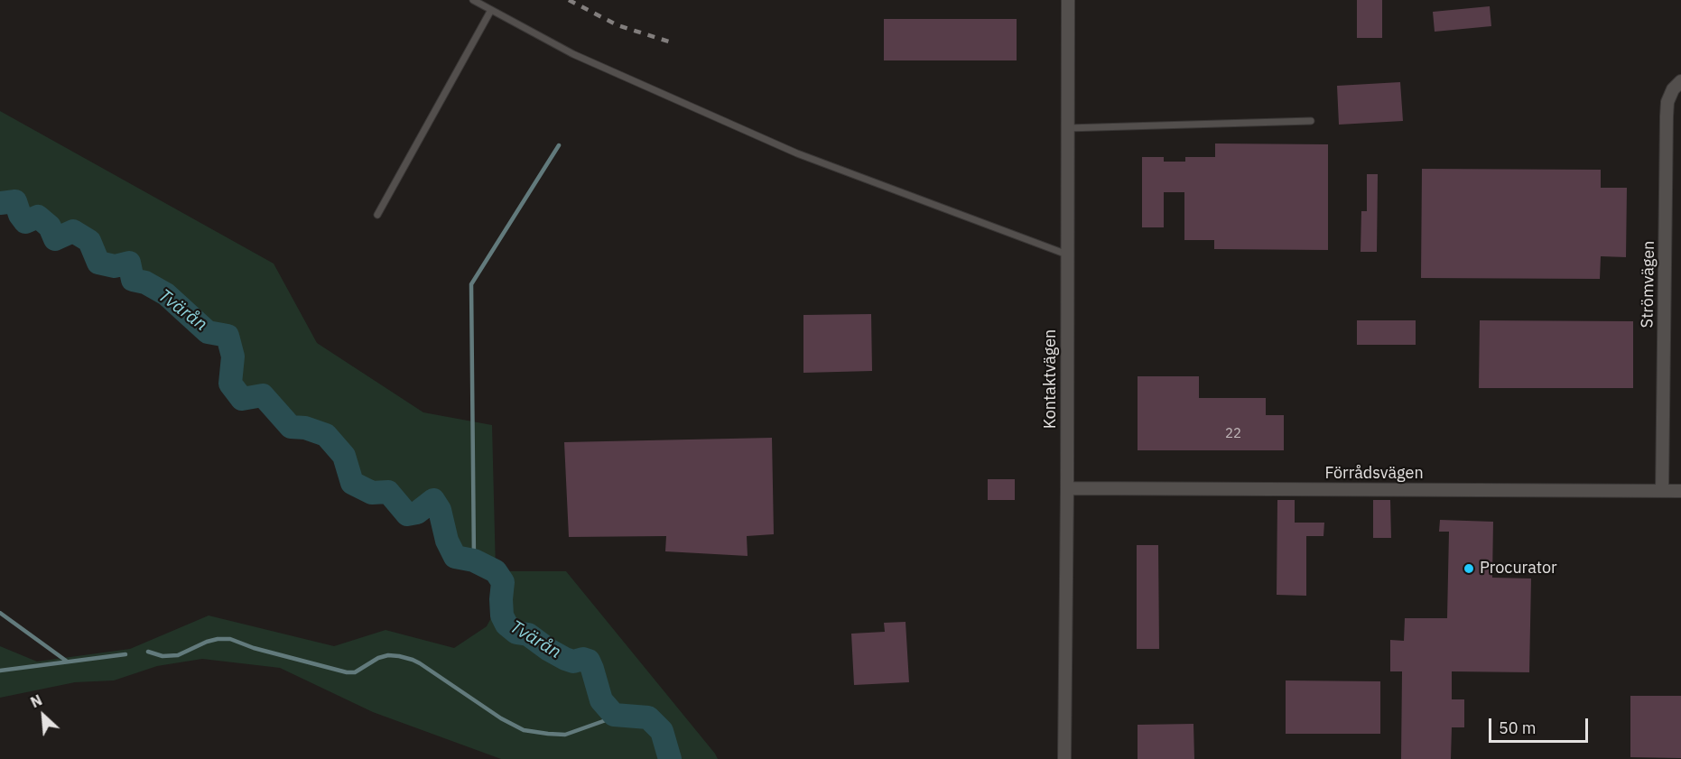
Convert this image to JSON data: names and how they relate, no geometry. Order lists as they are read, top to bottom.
{
  "streets": {
    "street": ["Strömvägen", "Kontaktvägen", "Förrådsvägen"]
  },
  "crossings": [
    ["Strömvägen", "Förrådsvägen"],
    ["Kontaktvägen", "Förrådsvägen"]
  ],
  "water": ["Tvärån"],
  "places": ["Procurator"],
  "house_numbers": ["22"],
  "scale_bar": "50 m",
  "north": "top left"
}
